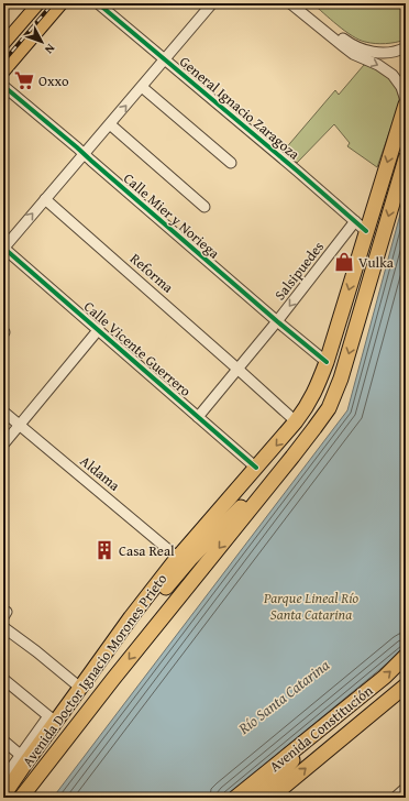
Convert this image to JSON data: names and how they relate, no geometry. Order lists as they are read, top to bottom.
{
  "streets": {
    "highway": ["Avenida Doctor Ignacio Morones Prieto", "Avenida Constitución"],
    "street": [
      "General Ignacio Zaragoza",
      "Calle Mier y Noriega",
      "Salsipuedes",
      "Reforma",
      "Calle Vicente Guerrero",
      "Aldama"
    ]
  },
  "crossings": [
    ["General Ignacio Zaragoza", "Salsipuedes"],
    ["General Ignacio Zaragoza", "Avenida Doctor Ignacio Morones Prieto"],
    ["Calle Mier y Noriega", "Salsipuedes"],
    ["Calle Mier y Noriega", "Avenida Doctor Ignacio Morones Prieto"],
    ["Salsipuedes", "Reforma"],
    ["Salsipuedes", "Calle Vicente Guerrero"],
    ["Reforma", "Avenida Doctor Ignacio Morones Prieto"],
    ["Calle Vicente Guerrero", "Avenida Doctor Ignacio Morones Prieto"],
    ["Aldama", "Avenida Doctor Ignacio Morones Prieto"]
  ],
  "one_way": ["Salsipuedes"],
  "water": ["Río Santa Catarina"],
  "parks": ["Parque Lineal Río Santa Catarina"],
  "places": {
    "supermarket": ["Oxxo"],
    "shop": ["Vulka"],
    "building": ["Casa Real"]
  },
  "north": "bottom right"
}
